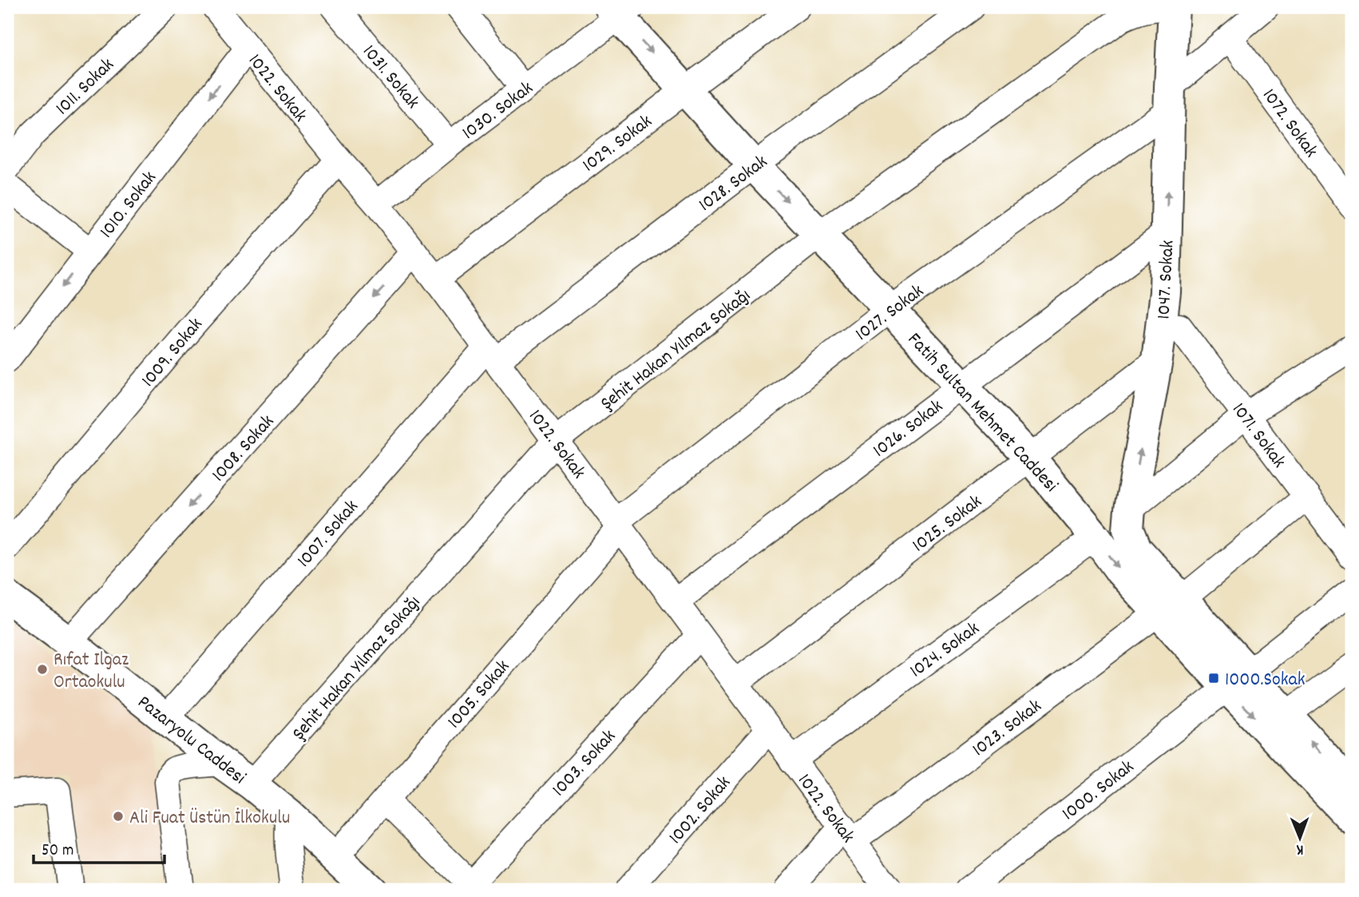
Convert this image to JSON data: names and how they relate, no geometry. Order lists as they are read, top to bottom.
{
  "streets": {
    "main road": ["1047. Sokak", "Fatih Sultan Mehmet Caddesi", "Pazaryolu Caddesi"],
    "street": [
      "1031. Sokak",
      "1011. Sokak",
      "1022. Sokak",
      "1030. Sokak",
      "1072. Sokak",
      "1029. Sokak",
      "1028. Sokak",
      "1010. Sokak",
      "1027. Sokak",
      "Şehit Hakan Yılmaz Sokağı",
      "1009. Sokak",
      "1026. Sokak",
      "1071. Sokak",
      "1008. Sokak",
      "1025. Sokak",
      "1007. Sokak",
      "1024. Sokak",
      "1005. Sokak",
      "1023. Sokak",
      "1003. Sokak",
      "1000. Sokak",
      "1002. Sokak"
    ]
  },
  "crossings": [
    ["1031. Sokak", "1030. Sokak"],
    ["1022. Sokak", "1030. Sokak"],
    ["1022. Sokak", "1029. Sokak"],
    ["1022. Sokak", "1028. Sokak"],
    ["1022. Sokak", "1010. Sokak"],
    ["1022. Sokak", "1027. Sokak"],
    ["1022. Sokak", "Şehit Hakan Yılmaz Sokağı"],
    ["1022. Sokak", "1009. Sokak"],
    ["1022. Sokak", "1026. Sokak"],
    ["1022. Sokak", "1008. Sokak"],
    ["1022. Sokak", "1025. Sokak"],
    ["1022. Sokak", "1007. Sokak"],
    ["1022. Sokak", "1024. Sokak"],
    ["1022. Sokak", "1005. Sokak"],
    ["1022. Sokak", "1023. Sokak"],
    ["1022. Sokak", "1003. Sokak"],
    ["1022. Sokak", "1002. Sokak"],
    ["1030. Sokak", "Fatih Sultan Mehmet Caddesi"],
    ["1072. Sokak", "1027. Sokak"],
    ["1029. Sokak", "Fatih Sultan Mehmet Caddesi"],
    ["1028. Sokak", "Fatih Sultan Mehmet Caddesi"],
    ["1028. Sokak", "1007. Sokak"],
    ["1047. Sokak", "1027. Sokak"],
    ["1047. Sokak", "Şehit Hakan Yılmaz Sokağı"],
    ["1047. Sokak", "Fatih Sultan Mehmet Caddesi"],
    ["1047. Sokak", "1026. Sokak"],
    ["1047. Sokak", "1071. Sokak"],
    ["1047. Sokak", "1025. Sokak"],
    ["1027. Sokak", "Fatih Sultan Mehmet Caddesi"],
    ["1027. Sokak", "1005. Sokak"],
    ["Şehit Hakan Yılmaz Sokağı", "Fatih Sultan Mehmet Caddesi"],
    ["Şehit Hakan Yılmaz Sokağı", "Pazaryolu Caddesi"],
    ["Fatih Sultan Mehmet Caddesi", "1026. Sokak"],
    ["Fatih Sultan Mehmet Caddesi", "1025. Sokak"],
    ["Fatih Sultan Mehmet Caddesi", "1024. Sokak"],
    ["Fatih Sultan Mehmet Caddesi", "1023. Sokak"],
    ["Fatih Sultan Mehmet Caddesi", "1000. Sokak"],
    ["1071. Sokak", "1023. Sokak"],
    ["1008. Sokak", "Pazaryolu Caddesi"],
    ["1007. Sokak", "Pazaryolu Caddesi"],
    ["1005. Sokak", "Pazaryolu Caddesi"]
  ],
  "one_way": ["1010. Sokak", "1047. Sokak", "1008. Sokak"],
  "places": {
    "other": ["Rıfat Ilgaz Ortaokulu", "Ali Fuat Üstün İlkokulu"],
    "transit": ["1000.Sokak"]
  },
  "scale_bar": "50 m",
  "north": "bottom"
}
